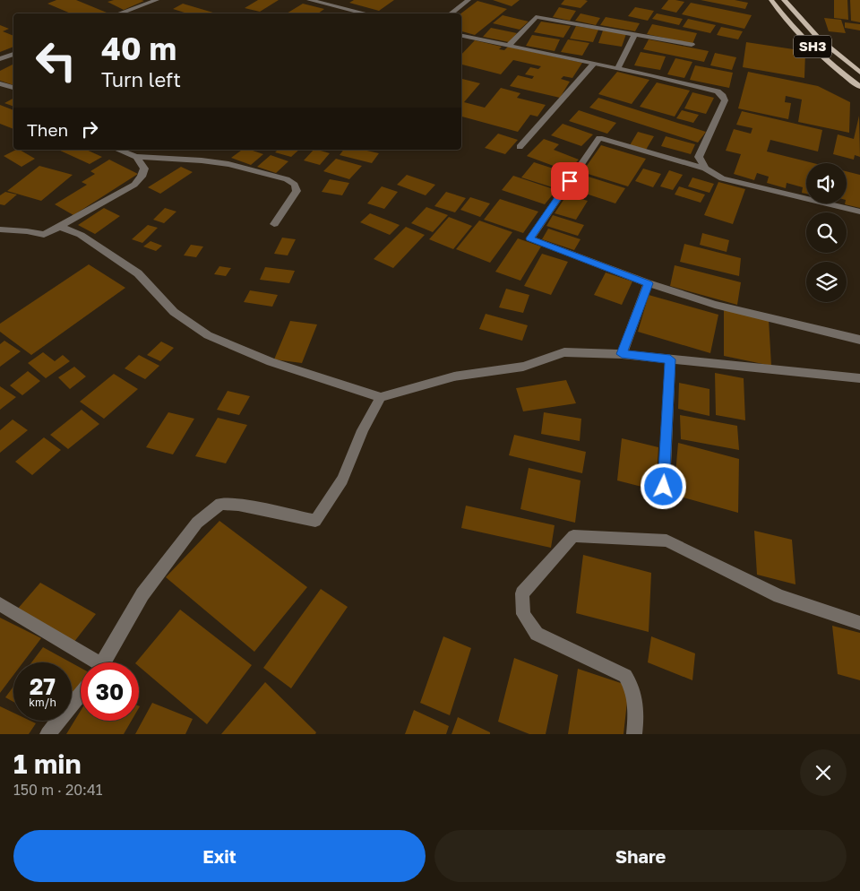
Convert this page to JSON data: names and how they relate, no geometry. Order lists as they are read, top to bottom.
{
  "streets": {
    "main road": ["SH3"]
  },
  "page": {
    "turn": ["40 m", "Turn left"],
    "then": "Then",
    "speed": "27 km/h",
    "limit": "30",
    "heading": ["1 min", "150 m · 20:41"],
    "buttons": ["Exit", "Share"]
  }
}
